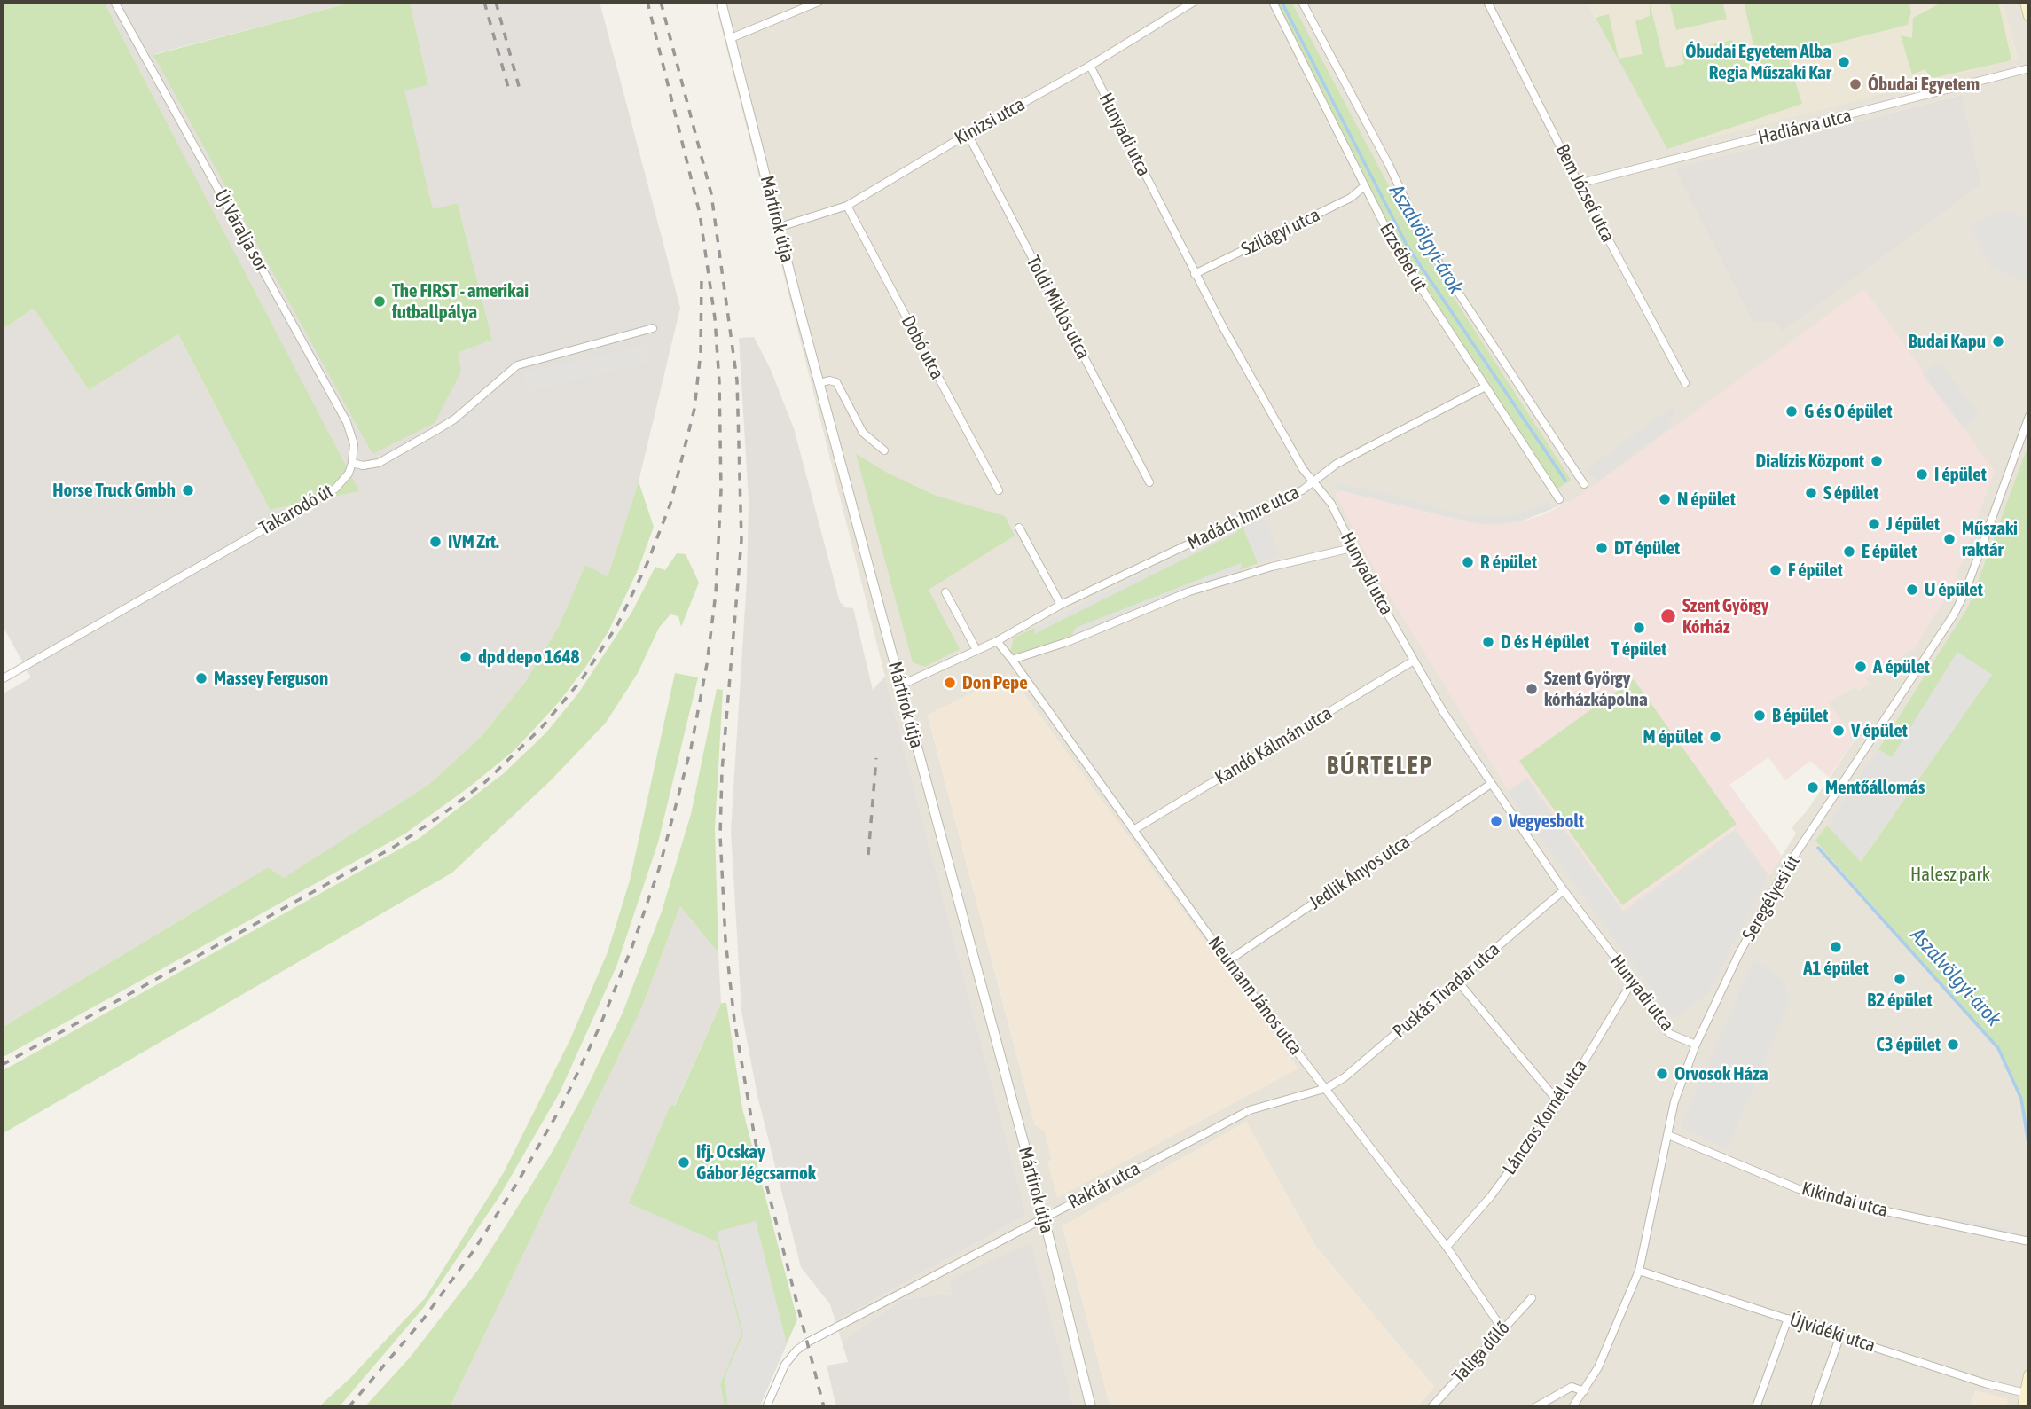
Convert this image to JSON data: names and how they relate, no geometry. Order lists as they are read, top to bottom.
{
  "streets": {
    "street": [
      "Kinizsi utca",
      "Hadiárva utca",
      "Hunyadi utca",
      "Bem József utca",
      "Mártírok útja",
      "Új Váralja sor",
      "Szilágyi utca",
      "Erzsébet út",
      "Toldi Miklós utca",
      "Dobó utca",
      "Takarodó út",
      "Madách Imre utca",
      "Kandó Kálmán utca",
      "Jedlik Ányos utca",
      "Seregélyesi út",
      "Puskás Tivadar utca",
      "Neumann János utca",
      "Lánczos Kornél utca",
      "Raktár utca",
      "Kikindai utca",
      "Újvidéki utca",
      "Taliga dűlő"
    ]
  },
  "crossings": [
    ["Kinizsi utca", "Hunyadi utca"],
    ["Kinizsi utca", "Mártírok útja"],
    ["Kinizsi utca", "Toldi Miklós utca"],
    ["Kinizsi utca", "Dobó utca"],
    ["Hadiárva utca", "Bem József utca"],
    ["Hunyadi utca", "Szilágyi utca"],
    ["Hunyadi utca", "Madách Imre utca"],
    ["Hunyadi utca", "Kandó Kálmán utca"],
    ["Hunyadi utca", "Jedlik Ányos utca"],
    ["Hunyadi utca", "Seregélyesi út"],
    ["Hunyadi utca", "Puskás Tivadar utca"],
    ["Hunyadi utca", "Lánczos Kornél utca"],
    ["Mártírok útja", "Madách Imre utca"],
    ["Mártírok útja", "Raktár utca"],
    ["Új Váralja sor", "Takarodó út"],
    ["Szilágyi utca", "Erzsébet út"],
    ["Erzsébet út", "Madách Imre utca"],
    ["Kandó Kálmán utca", "Neumann János utca"],
    ["Jedlik Ányos utca", "Neumann János utca"],
    ["Seregélyesi út", "Kikindai utca"],
    ["Seregélyesi út", "Újvidéki utca"],
    ["Puskás Tivadar utca", "Neumann János utca"],
    ["Puskás Tivadar utca", "Raktár utca"],
    ["Neumann János utca", "Lánczos Kornél utca"],
    ["Neumann János utca", "Raktár utca"],
    ["Neumann János utca", "Taliga dűlő"]
  ],
  "districts": ["BÚRTELEP"],
  "water": ["Aszalvölgyi-árok"],
  "parks": ["Halesz park"],
  "places": [
    "Óbudai Egyetem Alba Regia Műszaki Kar",
    "Óbudai Egyetem",
    "The FIRST - amerikai futballpálya",
    "Budai Kapu",
    "G és O épület",
    "Dialízis Központ",
    "I épület",
    "Horse Truck Gmbh",
    "S épület",
    "N épület",
    "J épület",
    "Műszaki raktár",
    "IVM Zrt.",
    "DT épület",
    "E épület",
    "R épület",
    "F épület",
    "U épület",
    "Szent György Kórház",
    "T épület",
    "D és H épület",
    "dpd depo 1648",
    "A épület",
    "Massey Ferguson",
    "Don Pepe",
    "Szent György kórházkápolna",
    "B épület",
    "V épület",
    "M épület",
    "Mentőállomás",
    "Vegyesbolt",
    "A1 épület",
    "B2 épület",
    "C3 épület",
    "Orvosok Háza",
    "Ifj. Ocskay Gábor Jégcsarnok"
  ]
}
